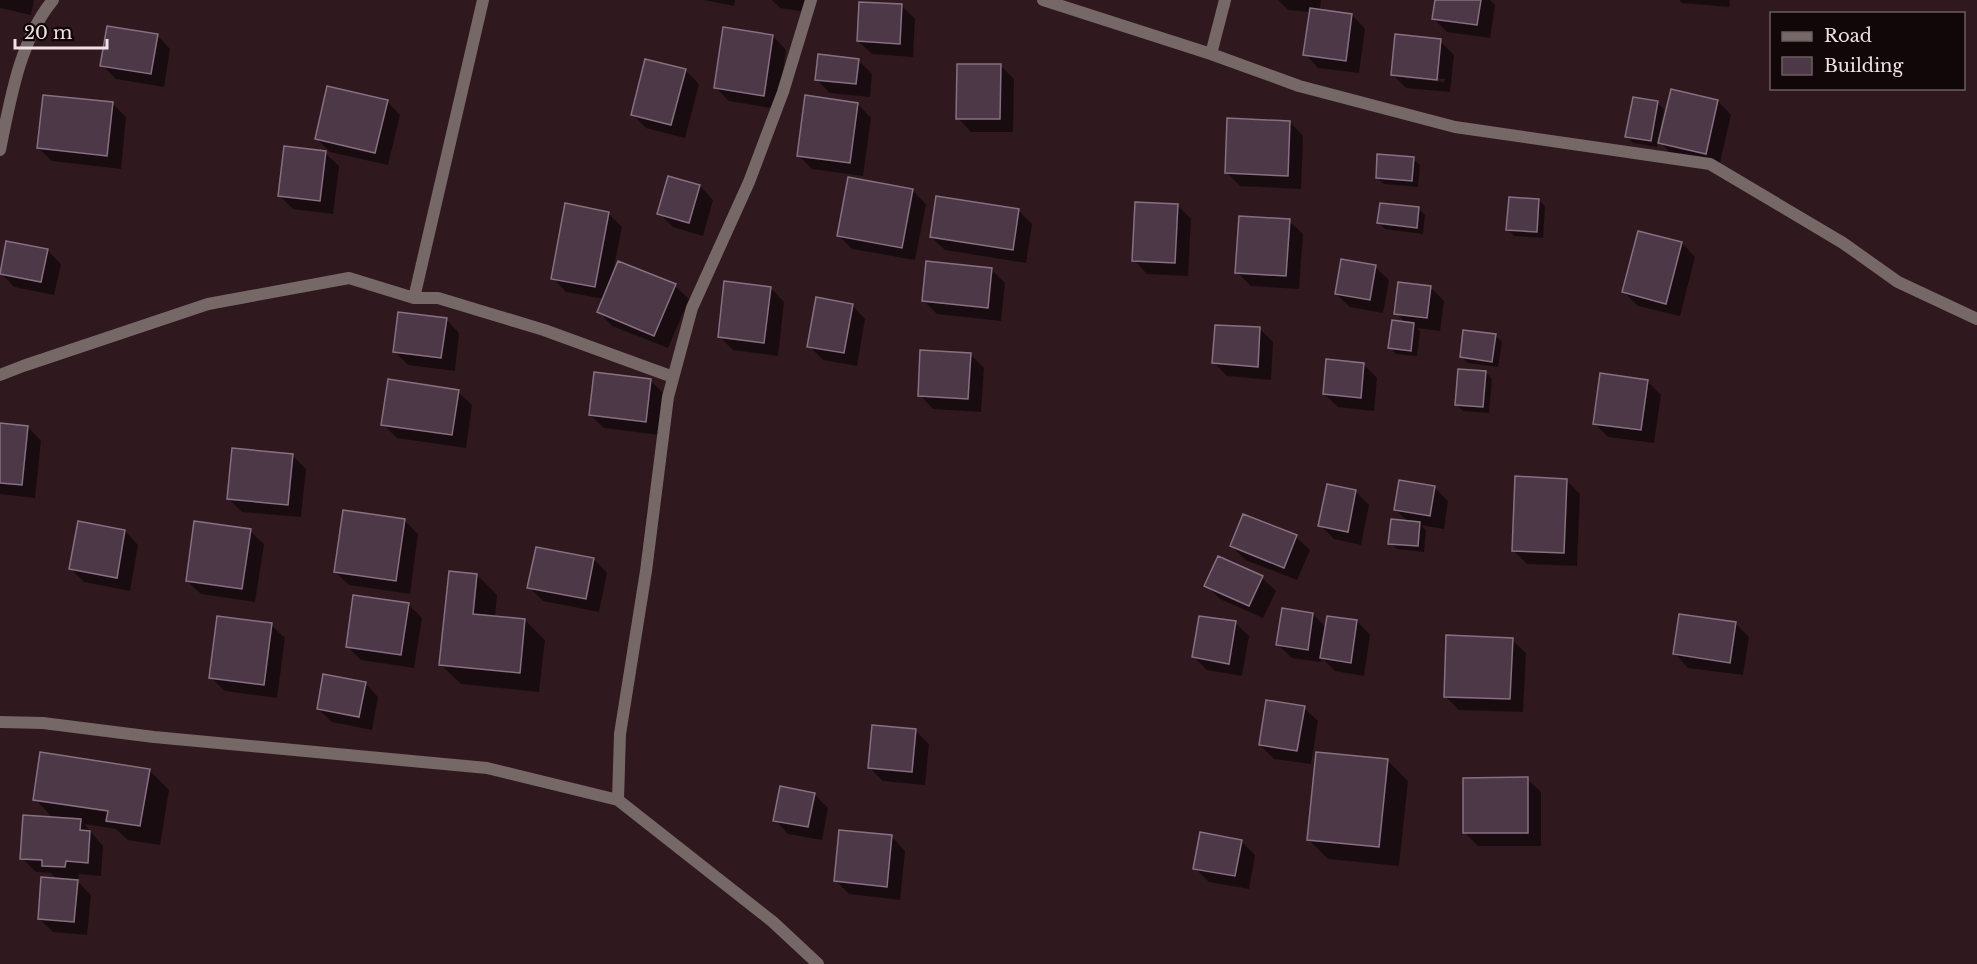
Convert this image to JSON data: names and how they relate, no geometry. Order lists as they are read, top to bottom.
{
  "legend": ["Road", "Building"],
  "scale_bar": "20 m"
}
